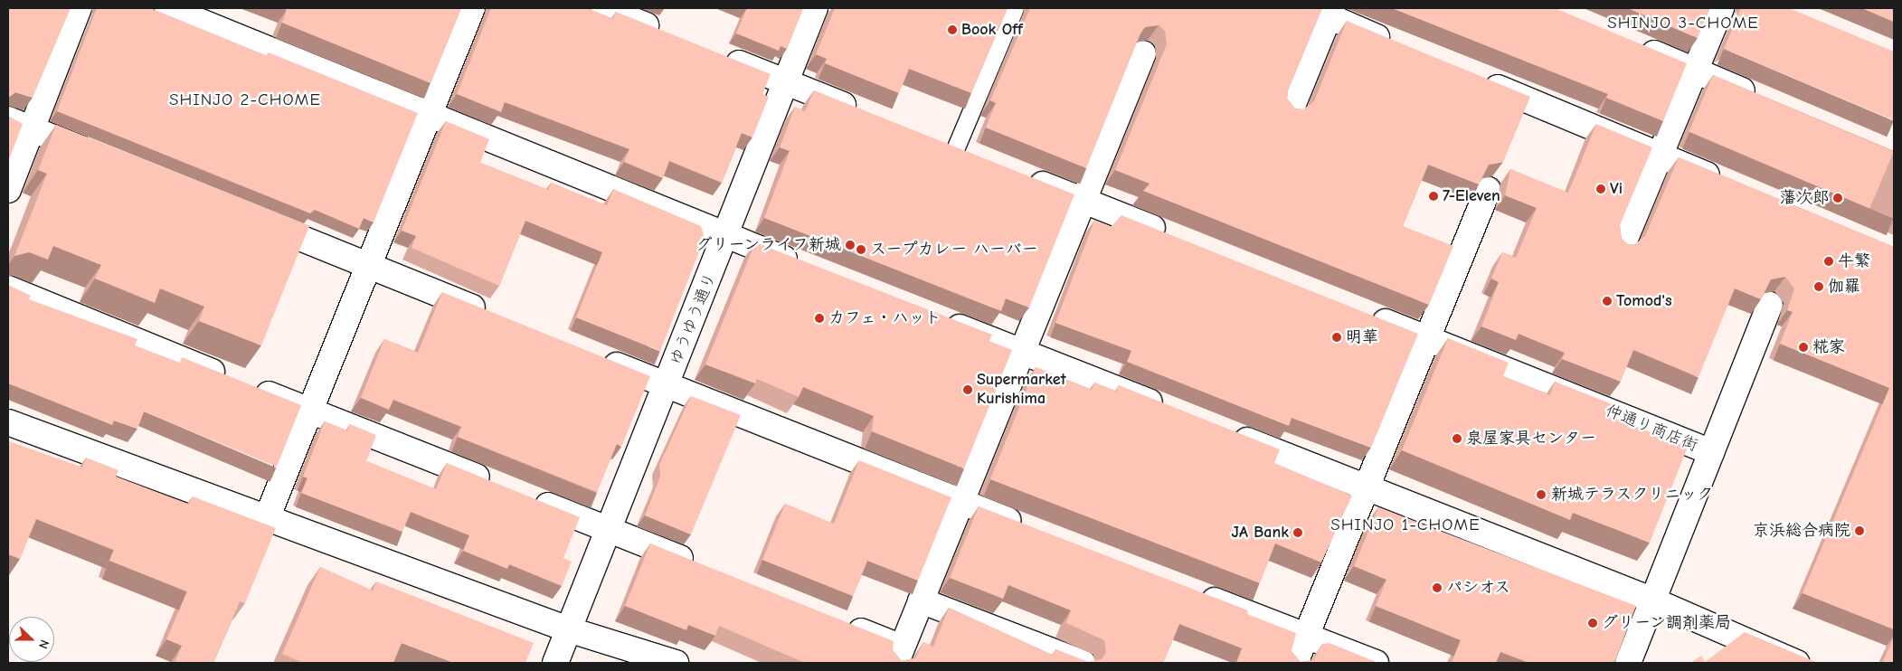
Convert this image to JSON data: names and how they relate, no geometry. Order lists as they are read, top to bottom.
{
  "streets": {
    "street": ["ゆうゆう通り", "仲通り商店街"]
  },
  "districts": ["SHINJO 3-CHOME", "SHINJO 2-CHOME", "SHINJO 1-CHOME"],
  "places": [
    "Book Off",
    "Vi",
    "7-Eleven",
    "藩次郎",
    "グリーンライフ新城",
    "スープカレー ハーバー",
    "牛繁",
    "伽羅",
    "Tomod's",
    "カフェ・ハット",
    "明華",
    "糀家",
    "Supermarket Kurishima",
    "泉屋家具センター",
    "新城テラスクリニック",
    "京浜総合病院",
    "JA Bank",
    "パシオス",
    "グリーン調剤薬局"
  ],
  "north": "right"
}
